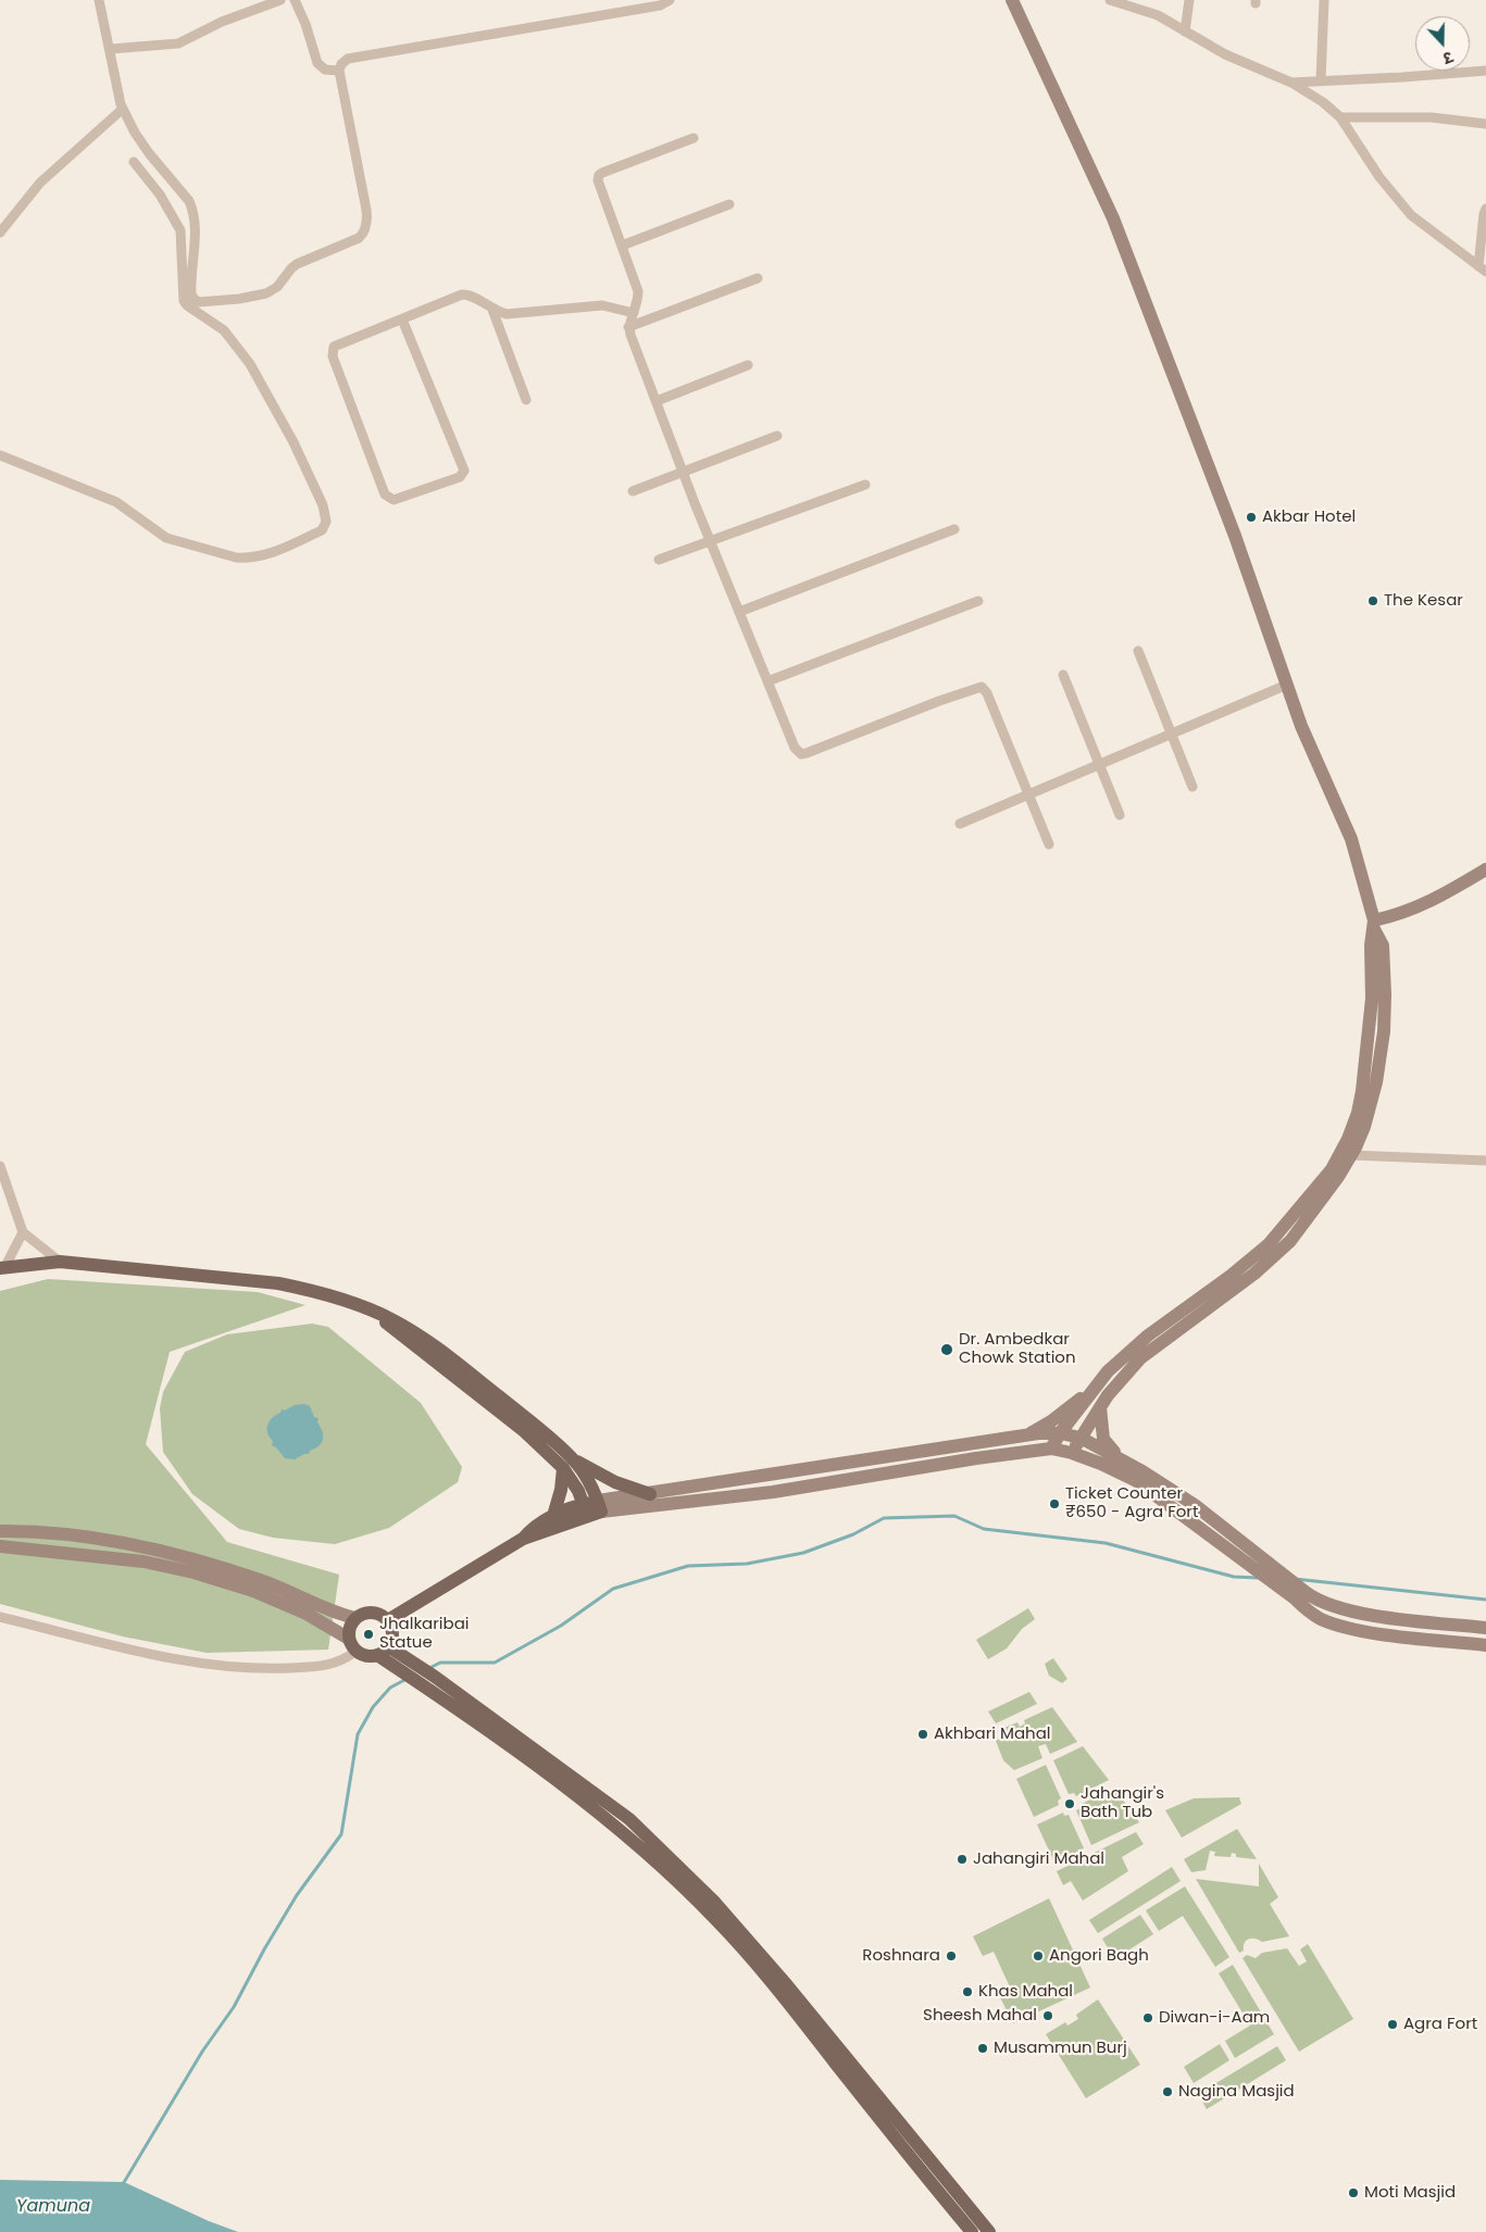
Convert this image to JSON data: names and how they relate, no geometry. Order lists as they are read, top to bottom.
{
  "water": ["Yamuna"],
  "places": [
    "Akbar Hotel",
    "The Kesar",
    "Dr. Ambedkar Chowk Station",
    "Ticket Counter ₹650 - Agra Fort",
    "Jhalkaribai Statue",
    "Akhbari Mahal",
    "Jahangir's Bath Tub",
    "Jahangiri Mahal",
    "Roshnara",
    "Angori Bagh",
    "Khas Mahal",
    "Sheesh Mahal",
    "Diwan-i-Aam",
    "Agra Fort",
    "Musammun Burj",
    "Nagina Masjid",
    "Moti Masjid"
  ],
  "north": "bottom"
}
